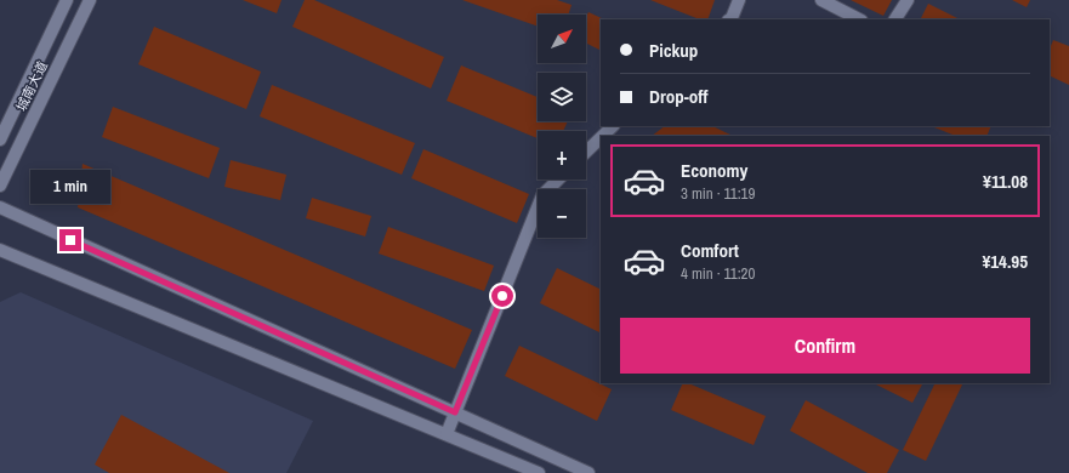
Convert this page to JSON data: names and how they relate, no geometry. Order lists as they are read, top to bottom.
{
  "streets": {
    "main road": ["城南大道"]
  },
  "north": "top right",
  "page": {
    "map_buttons": ["+", "−"],
    "banner": ["Pickup", "Drop-off"],
    "list": [
      {
        "name": "Economy",
        "note": "3 min · 11:19",
        "value": "¥11.08"
      },
      {
        "name": "Comfort",
        "note": "4 min · 11:20",
        "value": "¥14.95"
      }
    ],
    "bubble": "1 min",
    "buttons": "Confirm"
  }
}
